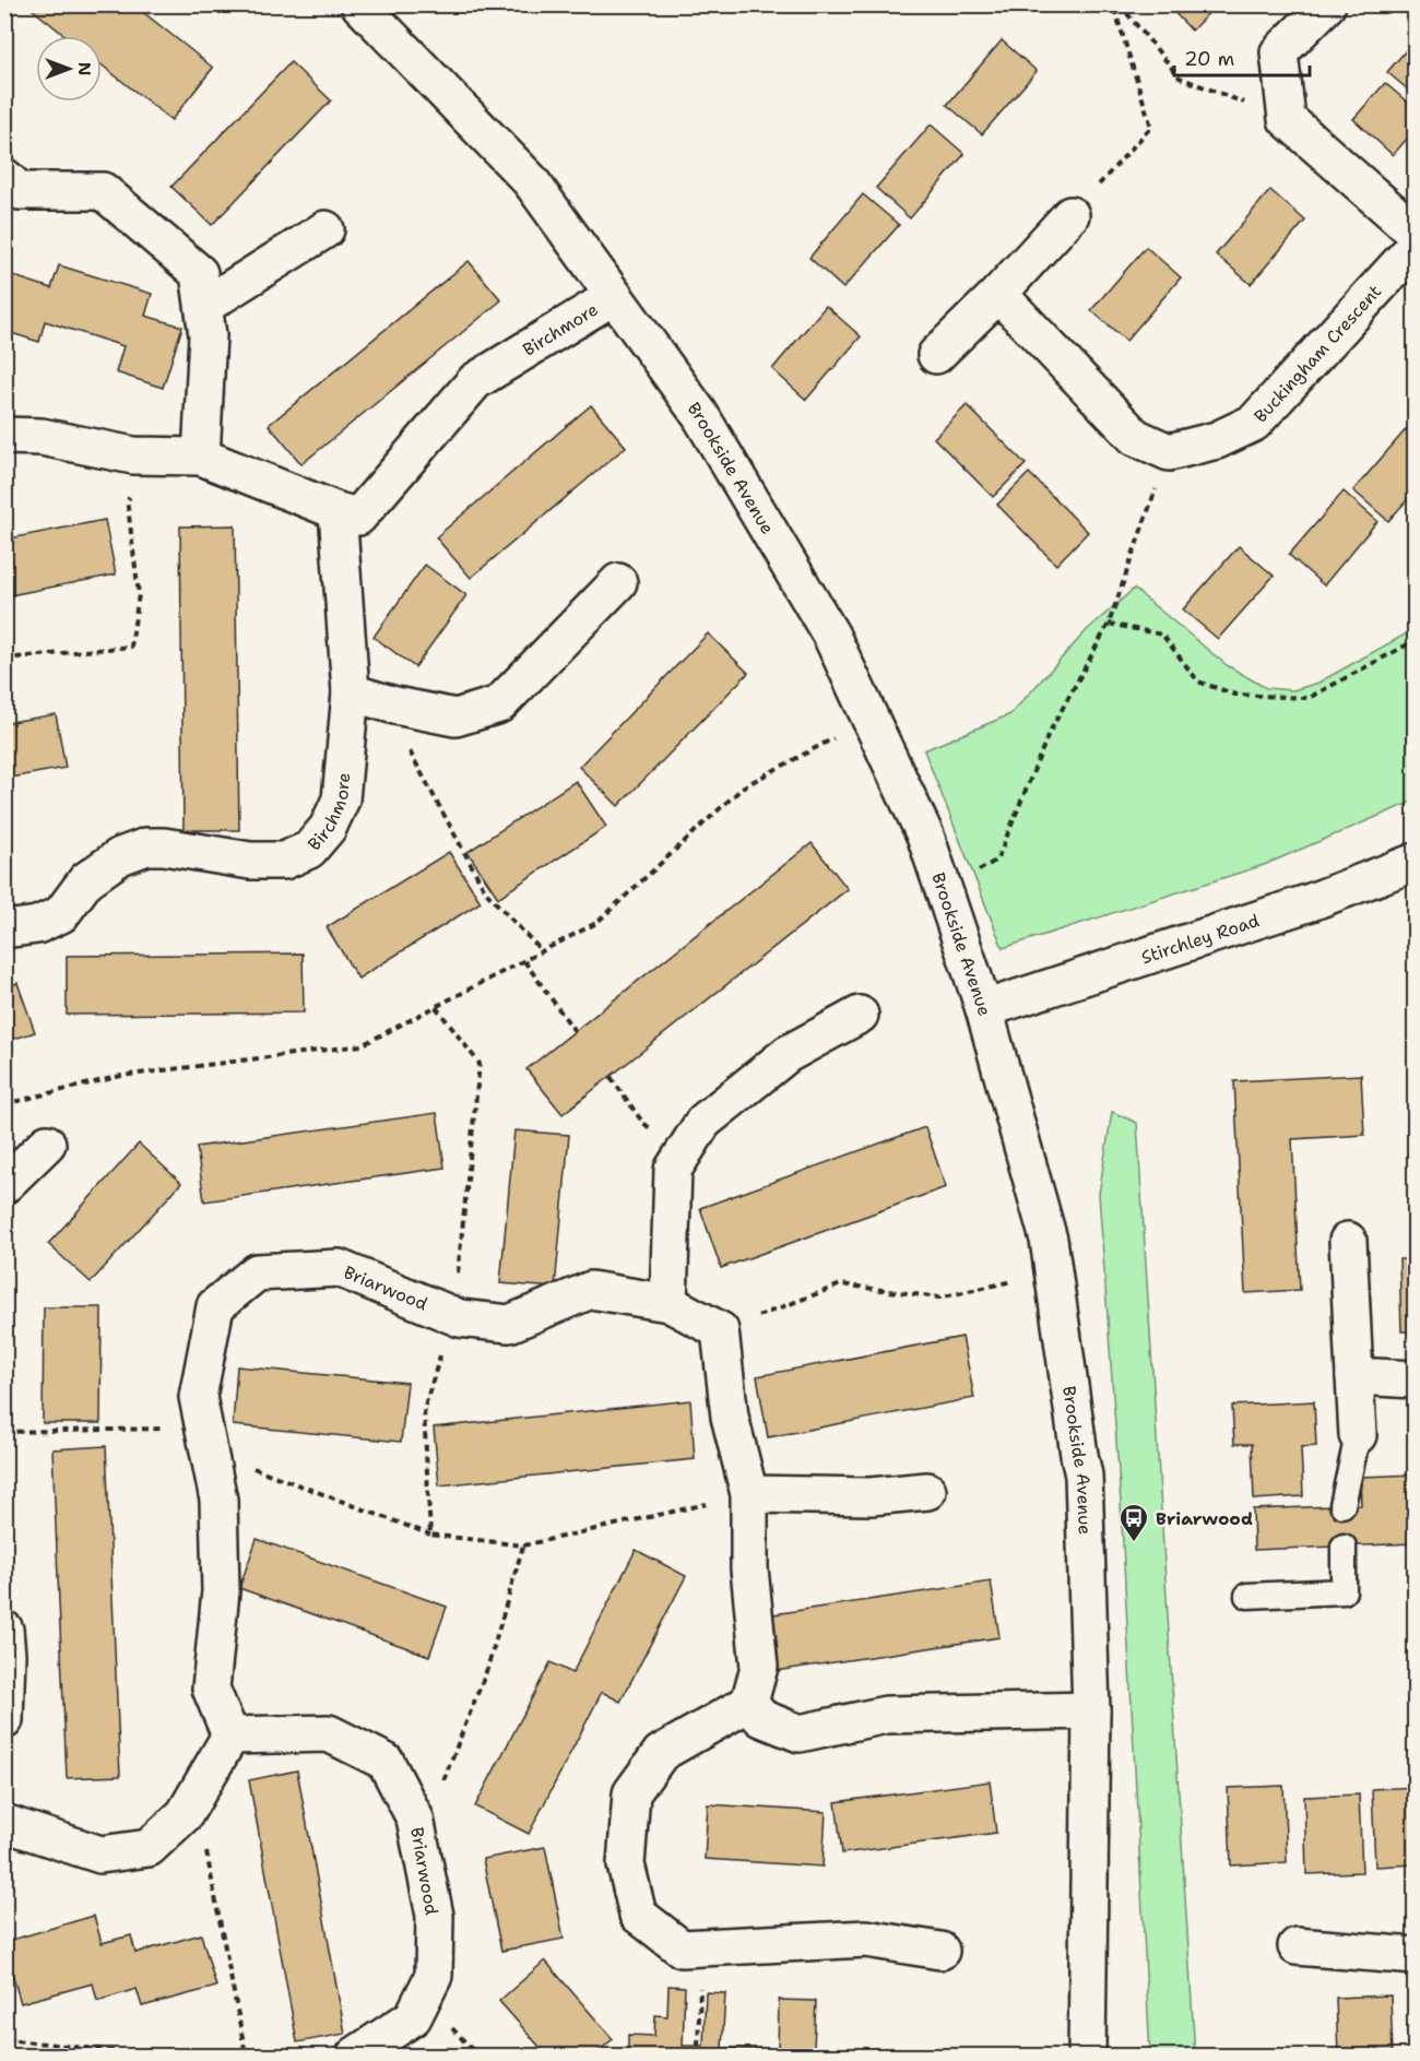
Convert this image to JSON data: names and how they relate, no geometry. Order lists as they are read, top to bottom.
{
  "streets": {
    "street": [
      "Birchmore",
      "Buckingham Crescent",
      "Brookside Avenue",
      "Stirchley Road",
      "Briarwood"
    ]
  },
  "crossings": [
    ["Birchmore", "Brookside Avenue"],
    ["Brookside Avenue", "Stirchley Road"]
  ],
  "places": {
    "bus stop": ["Briarwood"]
  },
  "scale_bar": "20 m",
  "north": "right"
}
